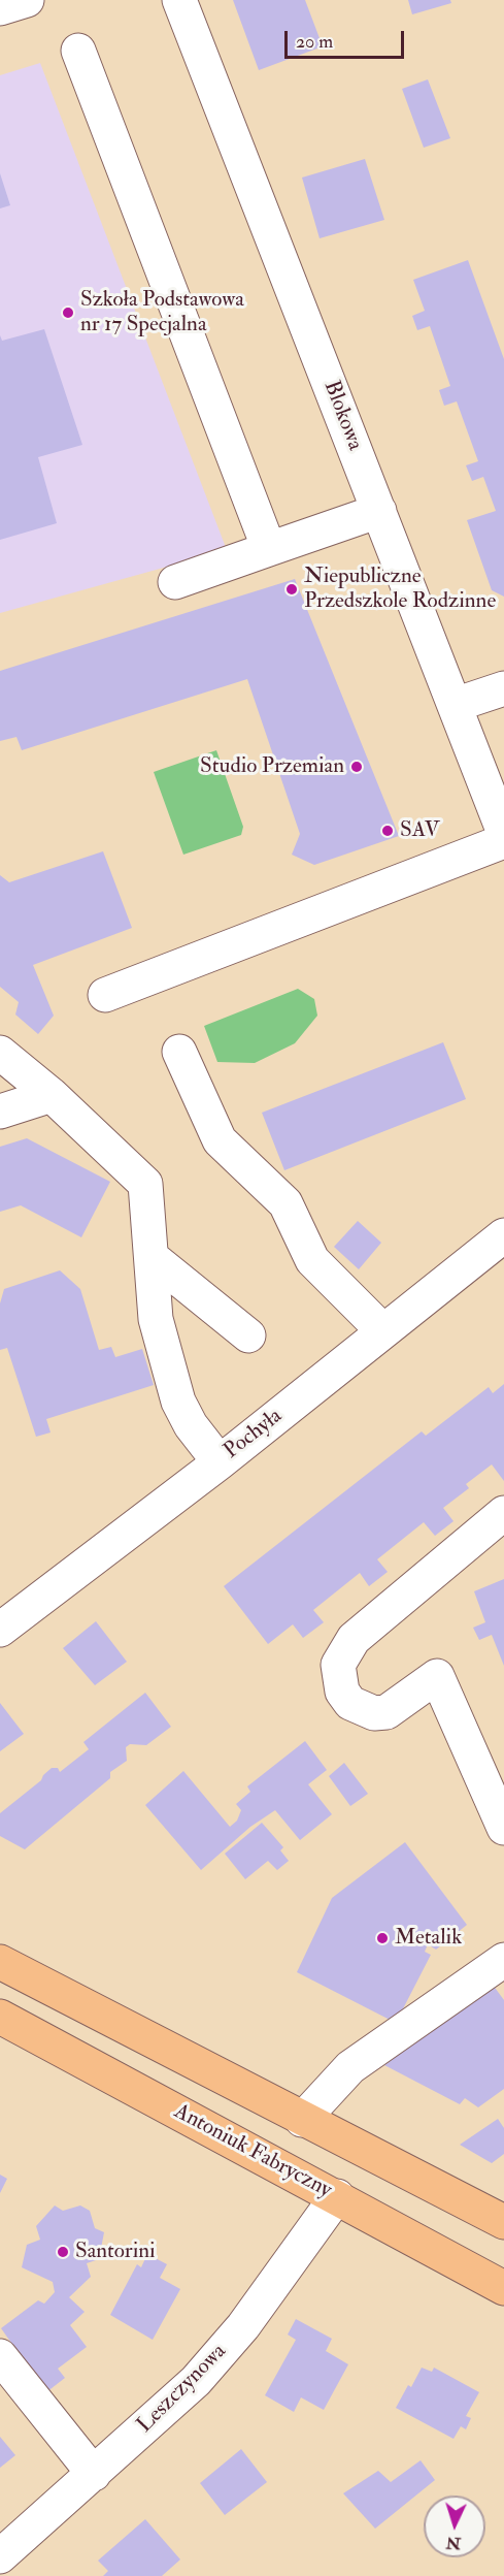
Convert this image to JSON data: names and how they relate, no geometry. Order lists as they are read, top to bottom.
{
  "streets": {
    "main road": ["Antoniuk Fabryczny"],
    "street": ["Blokowa", "Pochyła", "Leszczynowa"]
  },
  "crossings": [
    ["Antoniuk Fabryczny", "Leszczynowa"]
  ],
  "places": [
    "Szkoła Podstawowa nr 17 Specjalna",
    "Niepubliczne Przedszkole Rodzinne",
    "Studio Przemian",
    "SAV",
    "Metalik",
    "Santorini"
  ],
  "scale_bar": "20 m",
  "north": "bottom"
}
